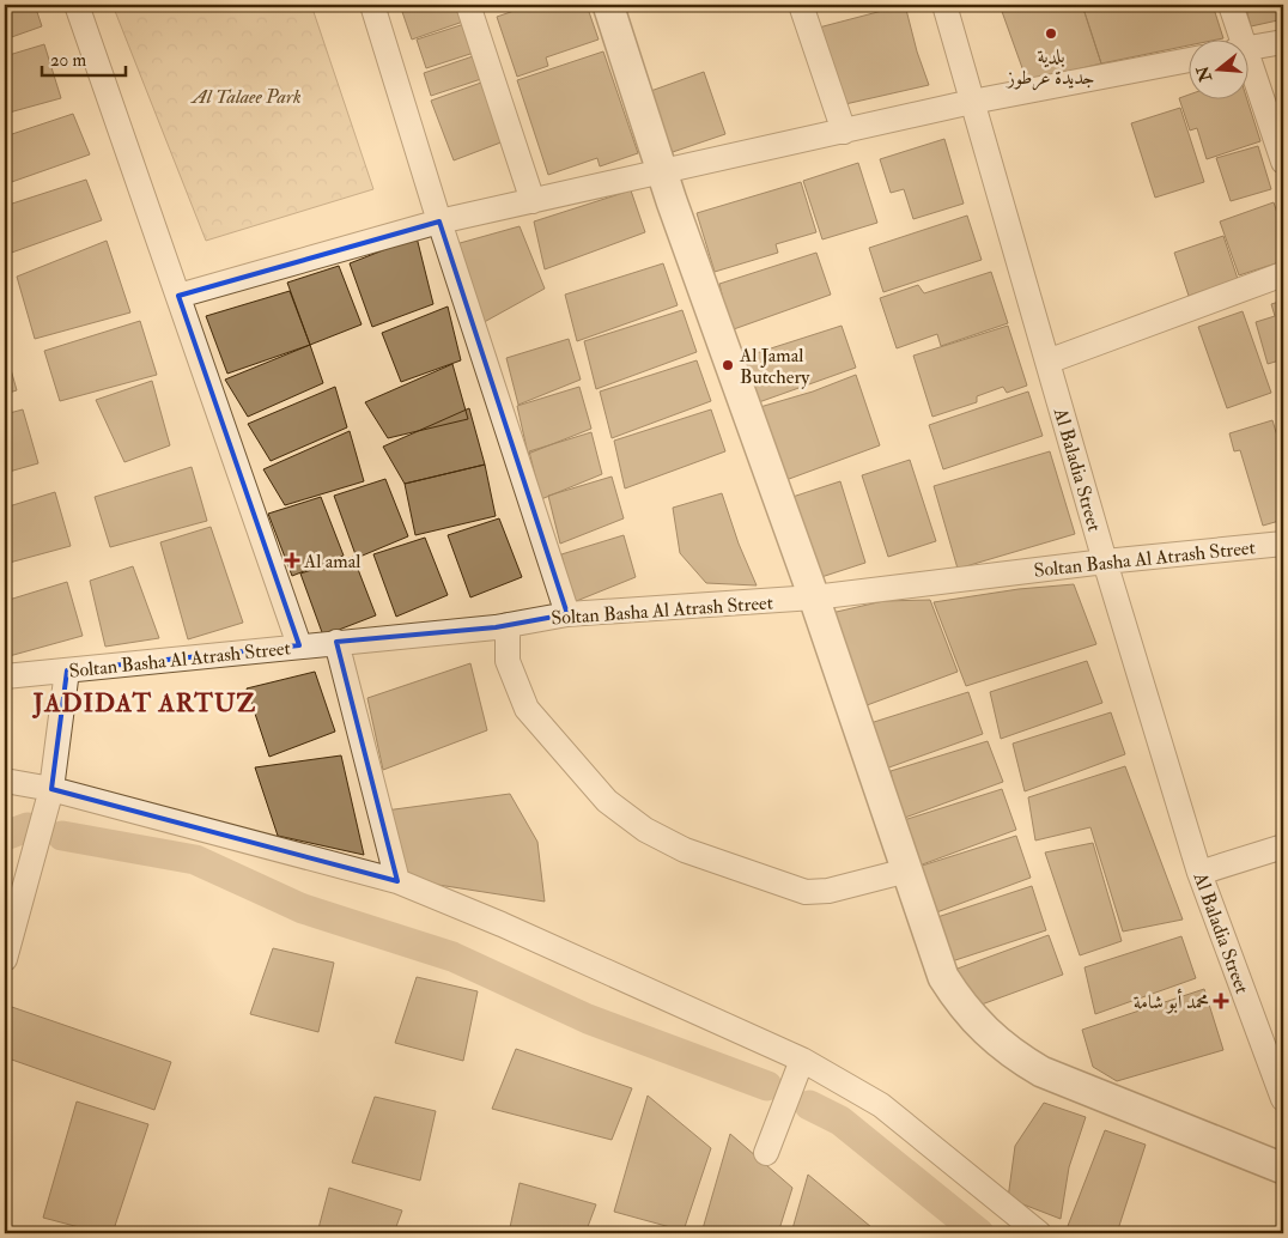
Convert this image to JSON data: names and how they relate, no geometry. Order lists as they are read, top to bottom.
{
  "streets": {
    "street": ["Al Baladia Street", "Soltan Basha Al Atrash Street"]
  },
  "crossings": [
    ["Al Baladia Street", "Soltan Basha Al Atrash Street"]
  ],
  "districts": ["JADIDAT ARTUZ"],
  "parks": ["Al Talaee Park"],
  "places": {
    "other": ["بلدية جديدة عرطوز", "Al Jamal Butchery"],
    "health": ["Al amal", "محمد أبو شامة"]
  },
  "scale_bar": "20 m",
  "north": "left"
}
